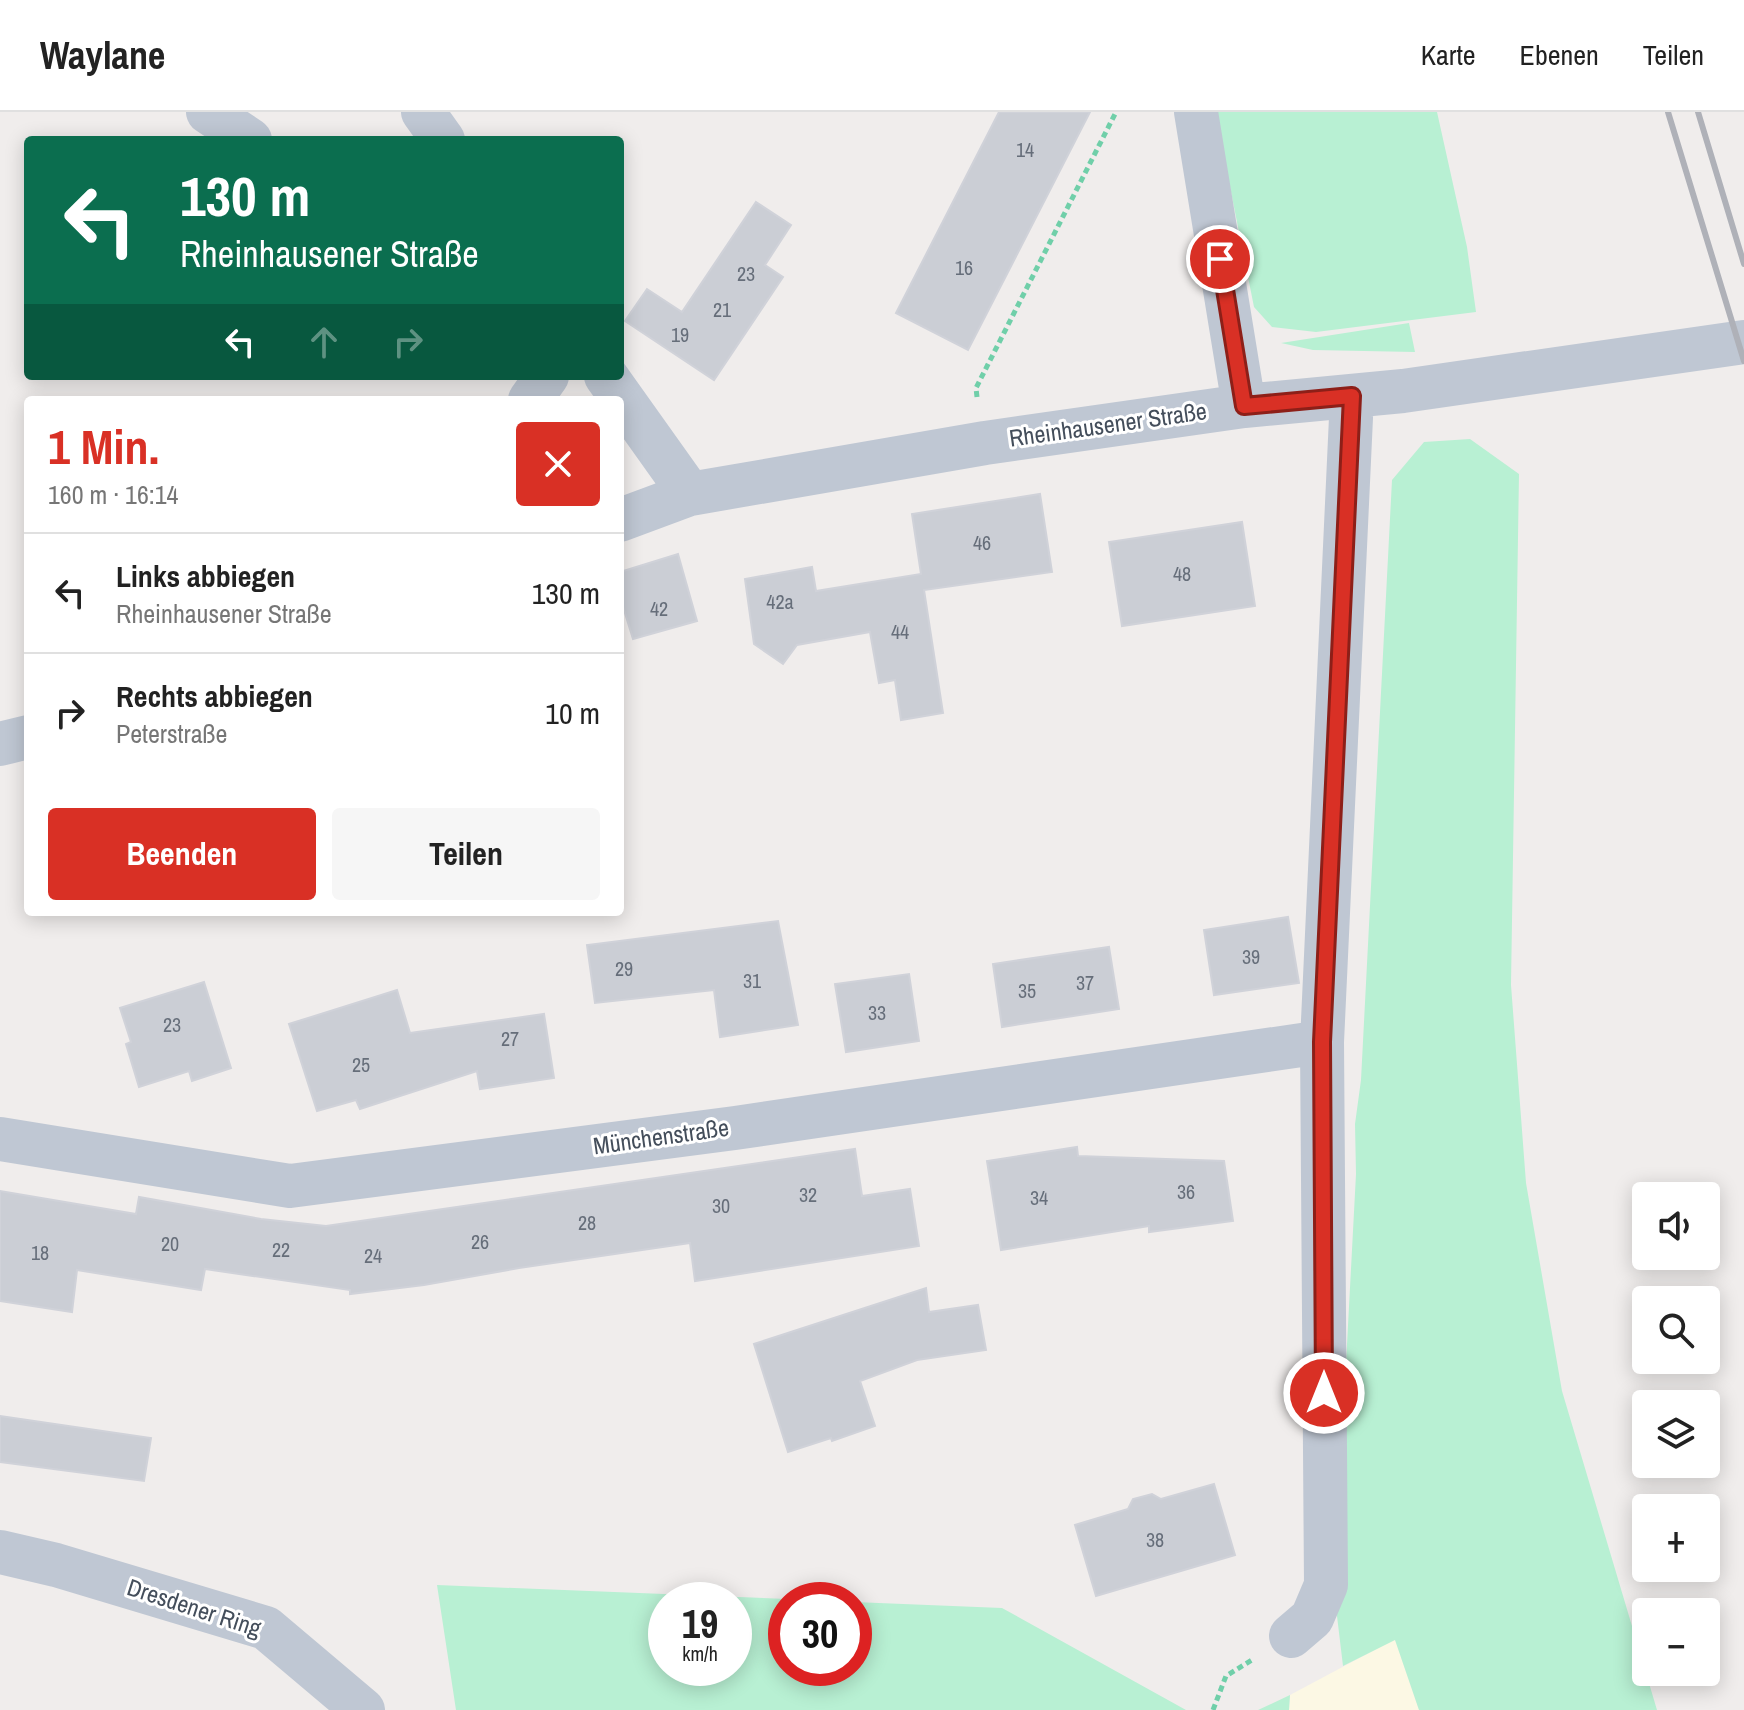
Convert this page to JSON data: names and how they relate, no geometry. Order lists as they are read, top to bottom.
{
  "streets": {
    "street": ["Rheinhausener Straße", "Münchenstraße", "Dresdener Ring"]
  },
  "house_numbers": [
    "14",
    "16",
    "23",
    "21",
    "19",
    "46",
    "48",
    "42a",
    "42",
    "44",
    "39",
    "29",
    "31",
    "37",
    "35",
    "33",
    "23",
    "27",
    "25",
    "36",
    "32",
    "34",
    "30",
    "28",
    "26",
    "20",
    "22",
    "18",
    "24",
    "38"
  ],
  "page": {
    "header": "Waylane",
    "nav": ["Karte", "Ebenen", "Teilen"],
    "turn": ["130 m", "Rheinhausener Straße"],
    "heading": ["1 Min.", "160 m · 16:14"],
    "list": [
      {
        "name": "Links abbiegen",
        "note": "Rheinhausener Straße",
        "value": "130 m"
      },
      {
        "name": "Rechts abbiegen",
        "note": "Peterstraße",
        "value": "10 m"
      }
    ],
    "buttons": ["Beenden", "Teilen"],
    "map_buttons": ["+", "−"],
    "speed": "19 km/h",
    "limit": "30"
  }
}
